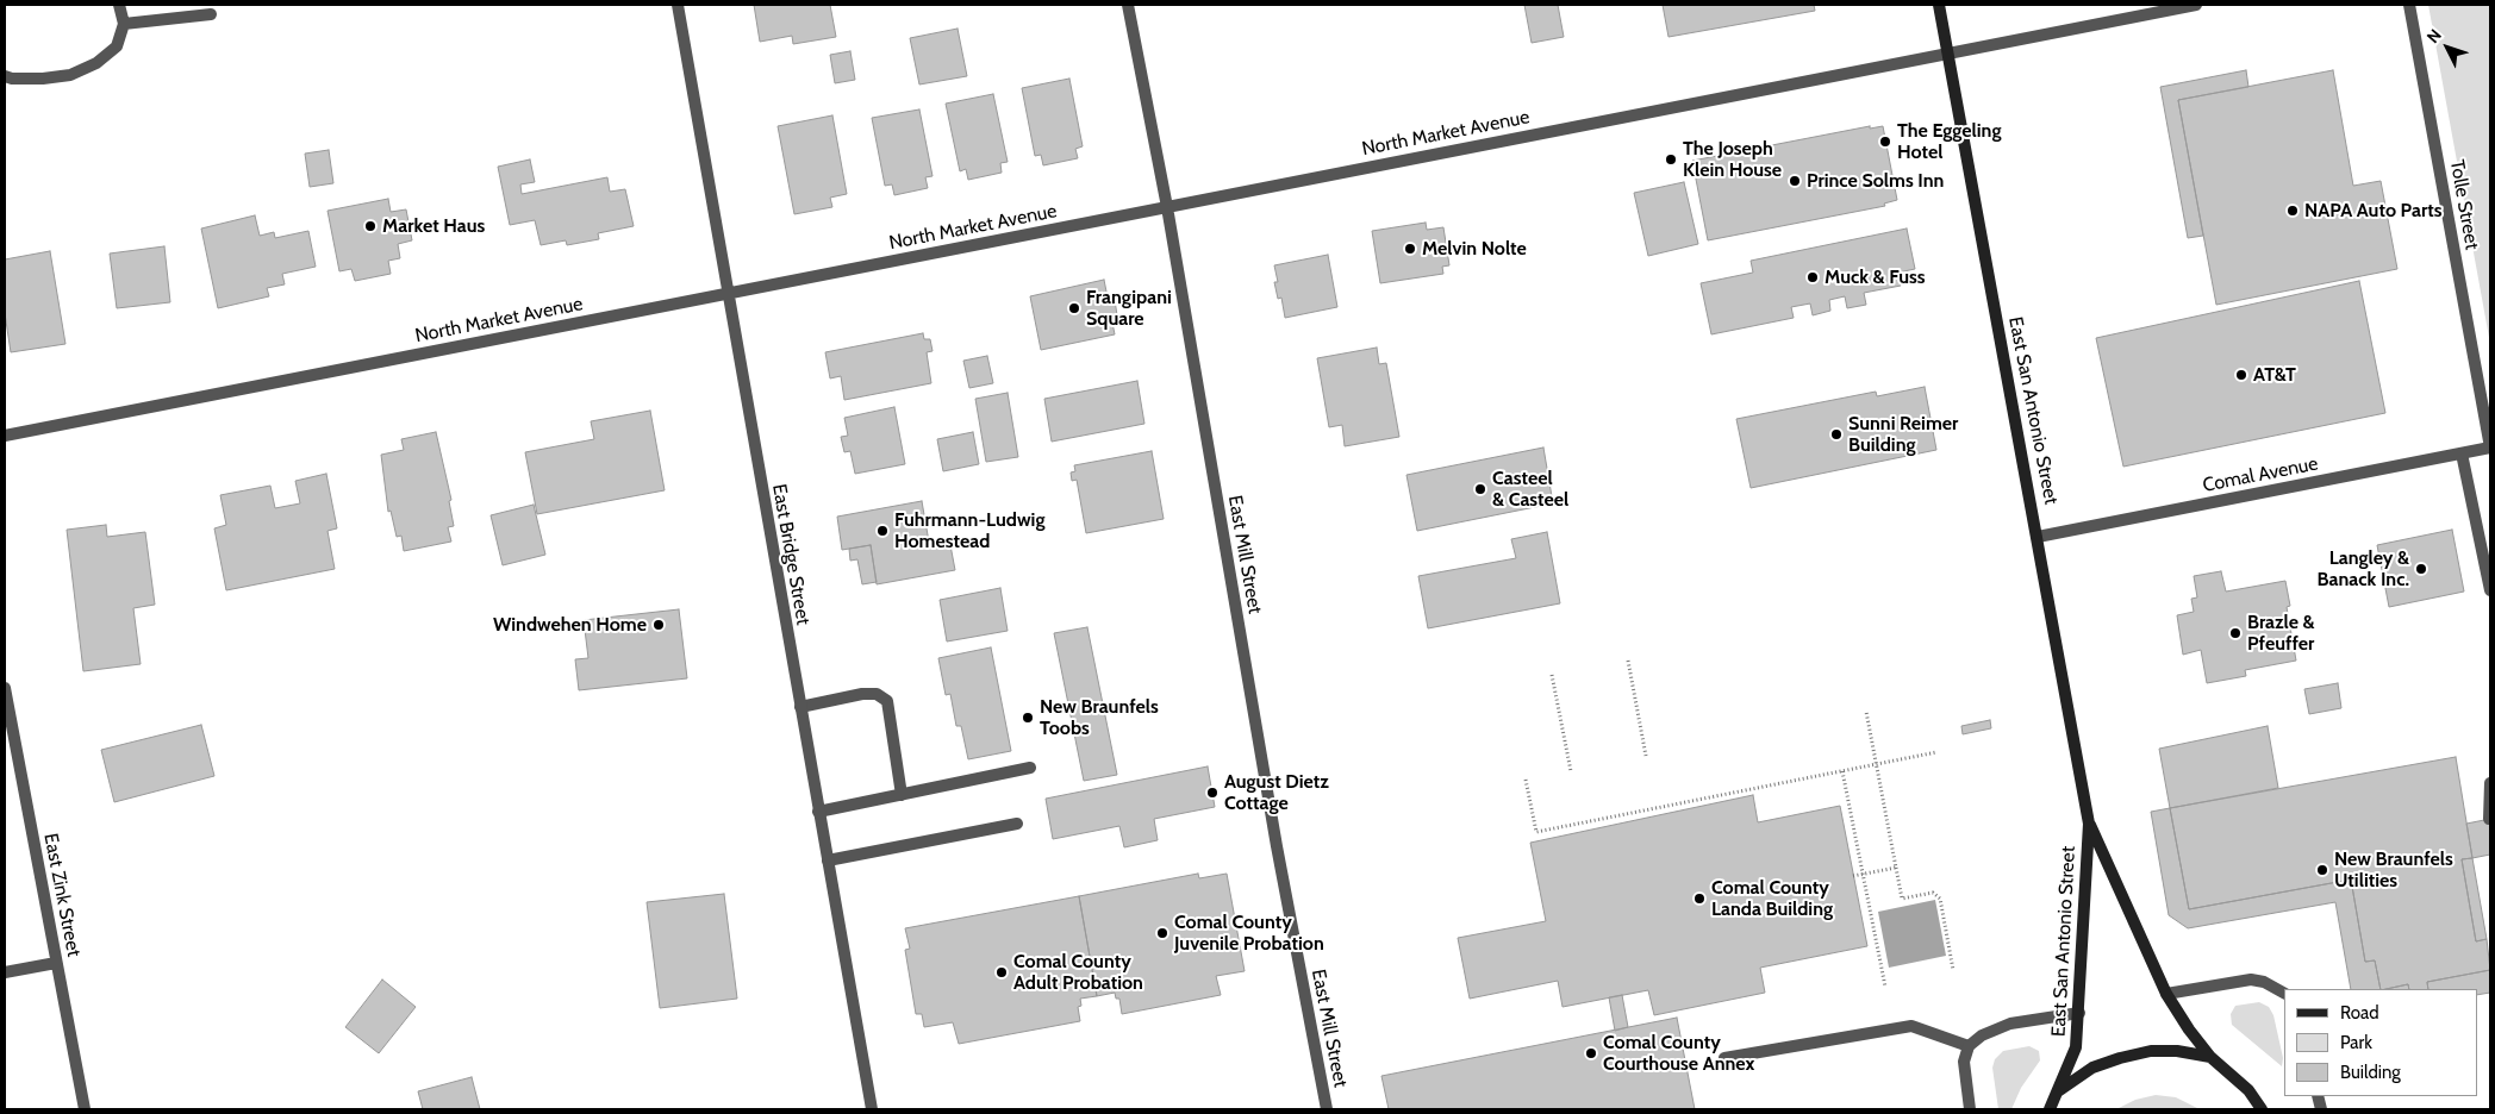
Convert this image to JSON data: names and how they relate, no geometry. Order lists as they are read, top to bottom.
{
  "streets": {
    "main road": ["East San Antonio Street"],
    "street": [
      "North Market Avenue",
      "Tolle Street",
      "Comal Avenue",
      "East Bridge Street",
      "East Mill Street",
      "East Zink Street"
    ]
  },
  "crossings": [
    ["North Market Avenue", "East San Antonio Street"],
    ["North Market Avenue", "East Bridge Street"],
    ["North Market Avenue", "East Mill Street"],
    ["Tolle Street", "Comal Avenue"],
    ["East San Antonio Street", "Comal Avenue"]
  ],
  "places": [
    "The Eggeling Hotel",
    "The Joseph Klein House",
    "Prince Solms Inn",
    "NAPA Auto Parts",
    "Market Haus",
    "Melvin Nolte",
    "Muck & Fuss",
    "Frangipani Square",
    "AT&T",
    "Sunni Reimer Building",
    "Casteel & Casteel",
    "Fuhrmann-Ludwig Homestead",
    "Langley & Banack Inc.",
    "Windwehen Home",
    "Brazle & Pfeuffer",
    "New Braunfels Toobs",
    "August Dietz Cottage",
    "New Braunfels Utilities",
    "Comal County Landa Building",
    "Comal County Juvenile Probation",
    "Comal County Adult Probation",
    "Comal County Courthouse Annex"
  ],
  "legend": ["Road", "Park", "Building"],
  "north": "top left"
}
